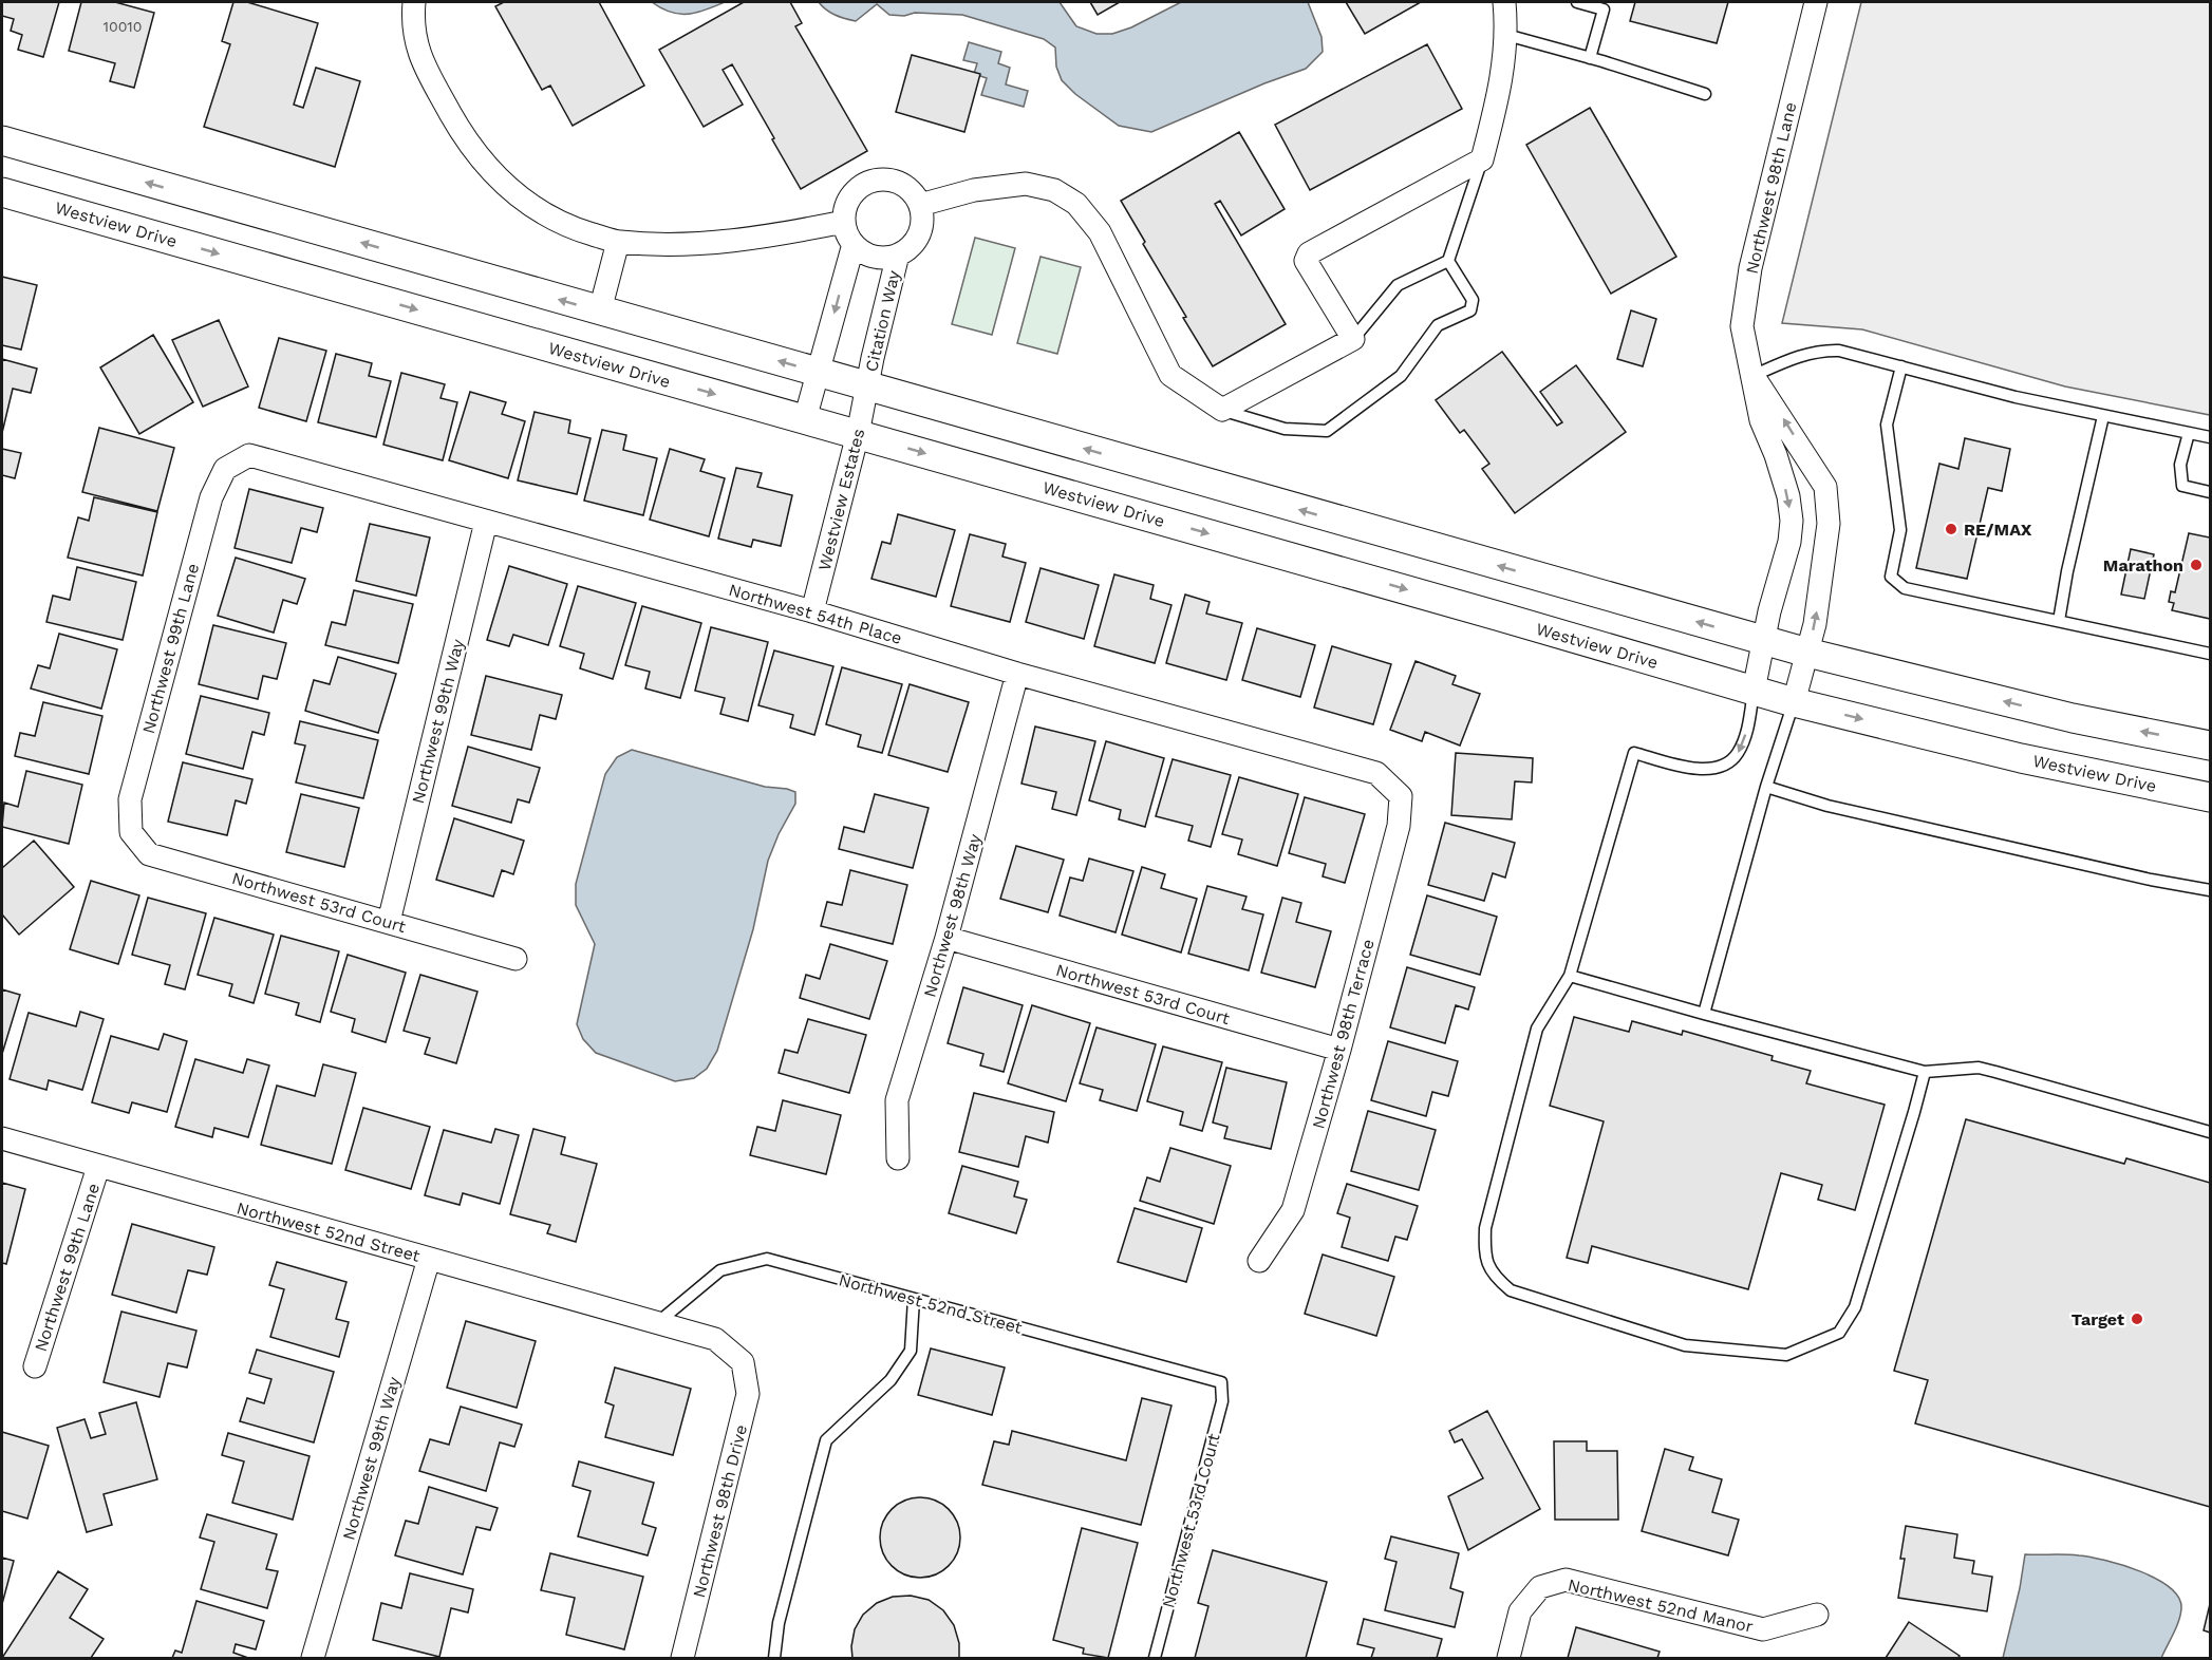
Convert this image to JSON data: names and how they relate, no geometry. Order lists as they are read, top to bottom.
{
  "streets": {
    "street": [
      "Northwest 98th Lane",
      "Westview Drive",
      "Citation Way",
      "Westview Estates",
      "Northwest 54th Place",
      "Northwest 99th Lane",
      "Northwest 99th Way",
      "Northwest 53rd Court",
      "Northwest 98th Way",
      "Northwest 98th Terrace",
      "Northwest 52nd Street",
      "Northwest 98th Drive",
      "Northwest 52nd Manor"
    ]
  },
  "crossings": [
    ["Northwest 98th Lane", "Westview Drive"],
    ["Westview Drive", "Westview Estates"],
    ["Citation Way", "Westview Estates"],
    ["Westview Estates", "Northwest 54th Place"],
    ["Northwest 54th Place", "Northwest 99th Lane"],
    ["Northwest 54th Place", "Northwest 99th Way"],
    ["Northwest 54th Place", "Northwest 98th Way"],
    ["Northwest 54th Place", "Northwest 98th Terrace"],
    ["Northwest 99th Lane", "Northwest 53rd Court"],
    ["Northwest 99th Lane", "Northwest 52nd Street"],
    ["Northwest 99th Way", "Northwest 53rd Court"],
    ["Northwest 99th Way", "Northwest 52nd Street"],
    ["Northwest 53rd Court", "Northwest 98th Way"],
    ["Northwest 53rd Court", "Northwest 98th Terrace"],
    ["Northwest 53rd Court", "Northwest 52nd Street"],
    ["Northwest 52nd Street", "Northwest 98th Drive"]
  ],
  "places": ["RE/MAX", "Marathon", "Target"],
  "house_numbers": ["10010"]
}
